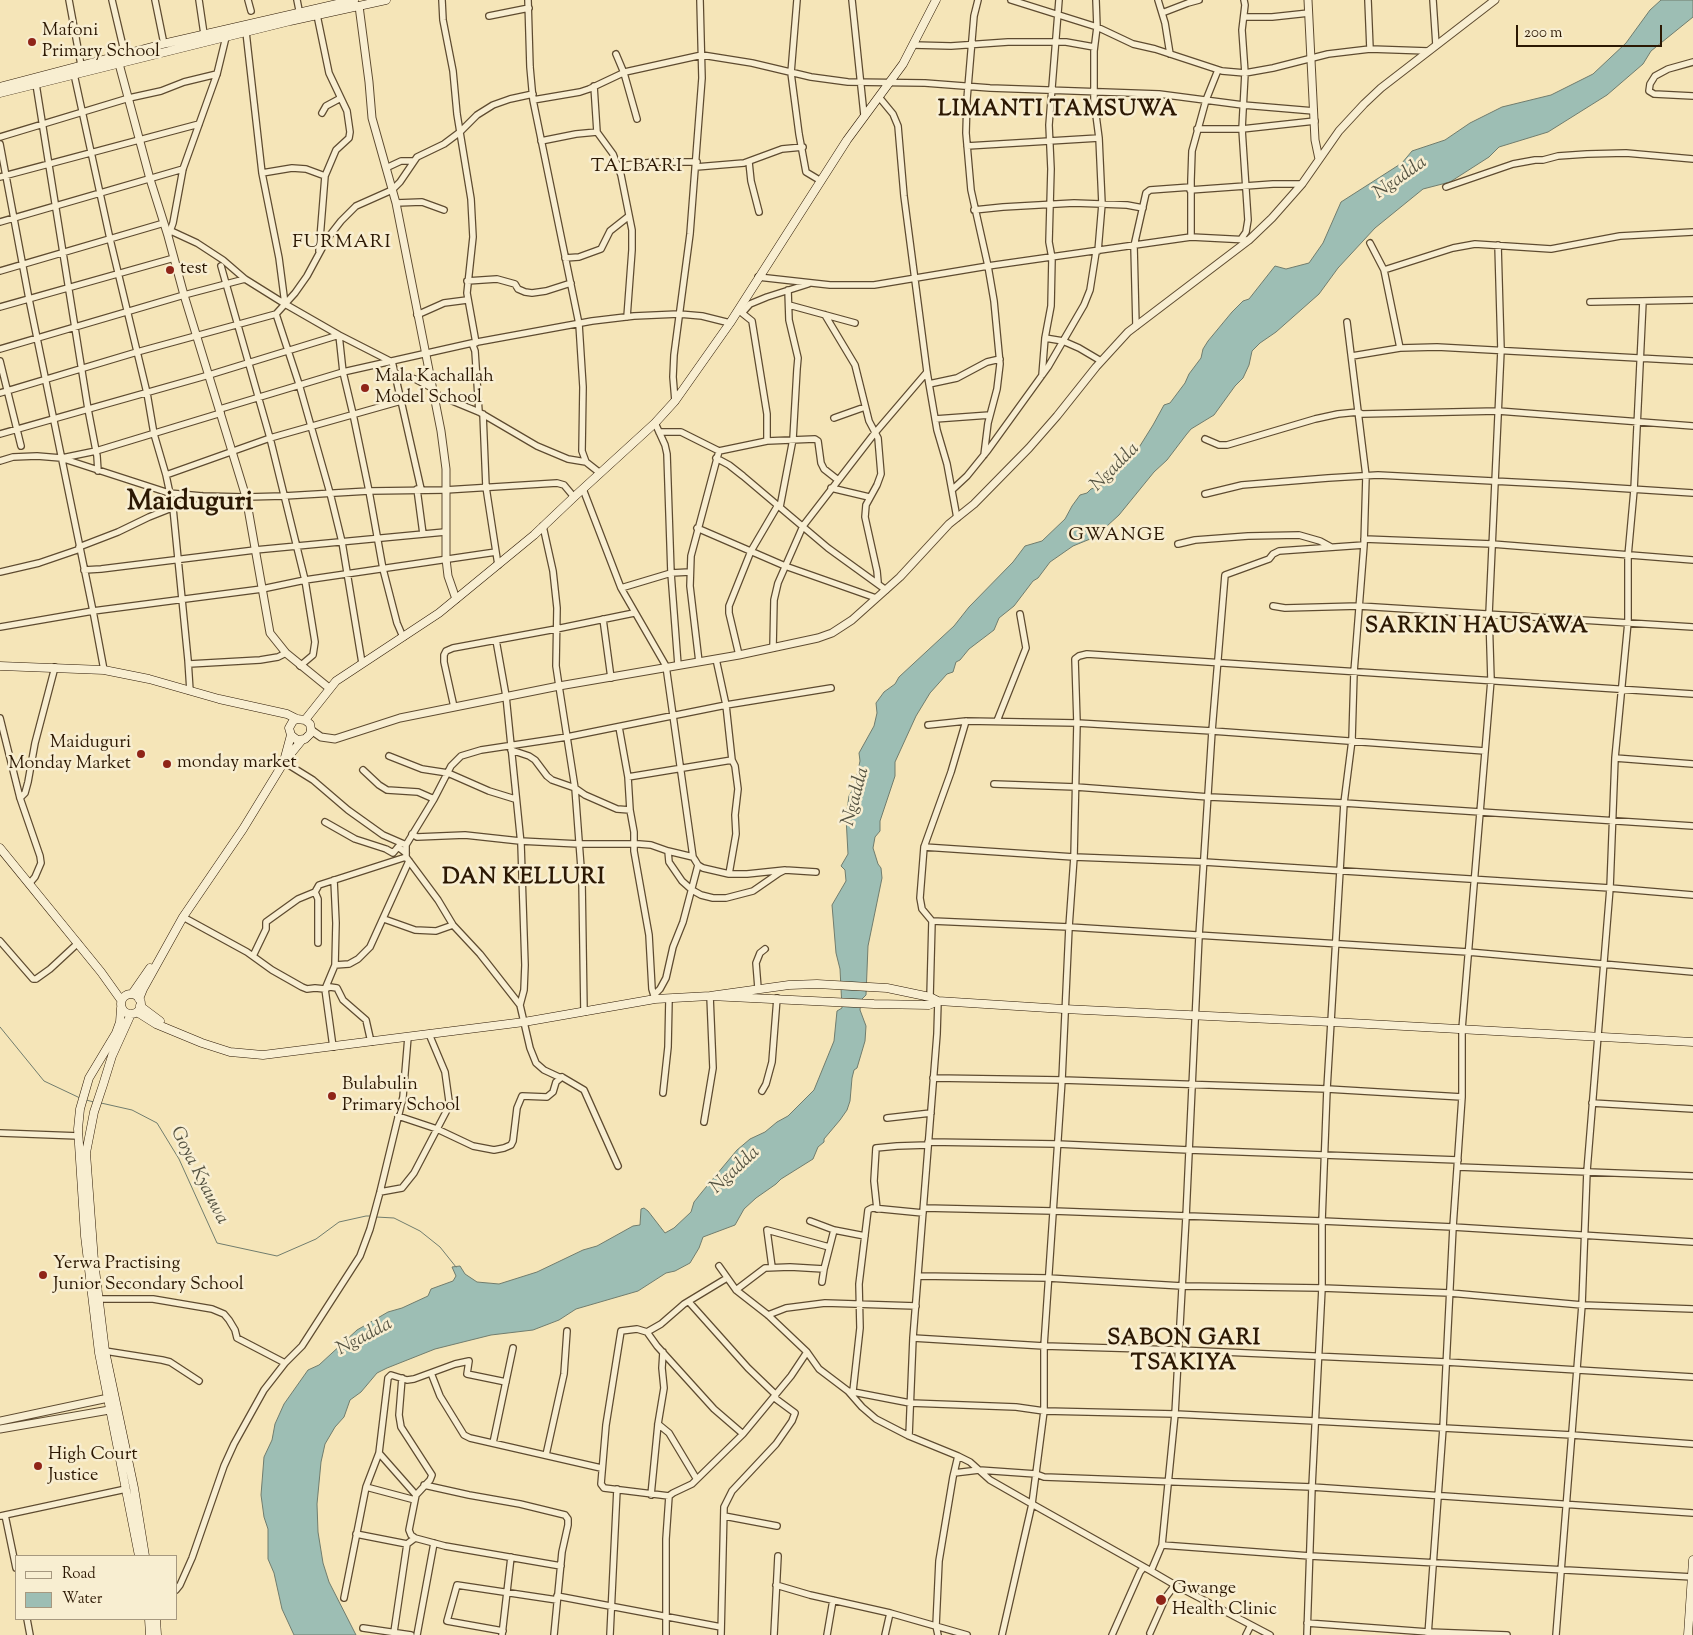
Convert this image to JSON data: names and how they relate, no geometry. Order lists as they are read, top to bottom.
{
  "districts": [
    "LIMANTI TAMSUWA",
    "TALBARI",
    "FURMARI",
    "Maiduguri",
    "GWANGE",
    "SARKIN HAUSAWA",
    "DAN KELLURI",
    "SABON GARI TSAKIYA"
  ],
  "water": ["Ngadda", "Goya Kyauwa"],
  "places": [
    "Mafoni Primary School",
    "test",
    "Mala Kachallah Model School",
    "Maiduguri Monday Market",
    "monday market",
    "Bulabulin Primary School",
    "Yerwa Practising Junior Secondary School",
    "High Court Justice",
    "Gwange Health Clinic"
  ],
  "legend": ["Road", "Water"],
  "scale_bar": "200 m"
}
